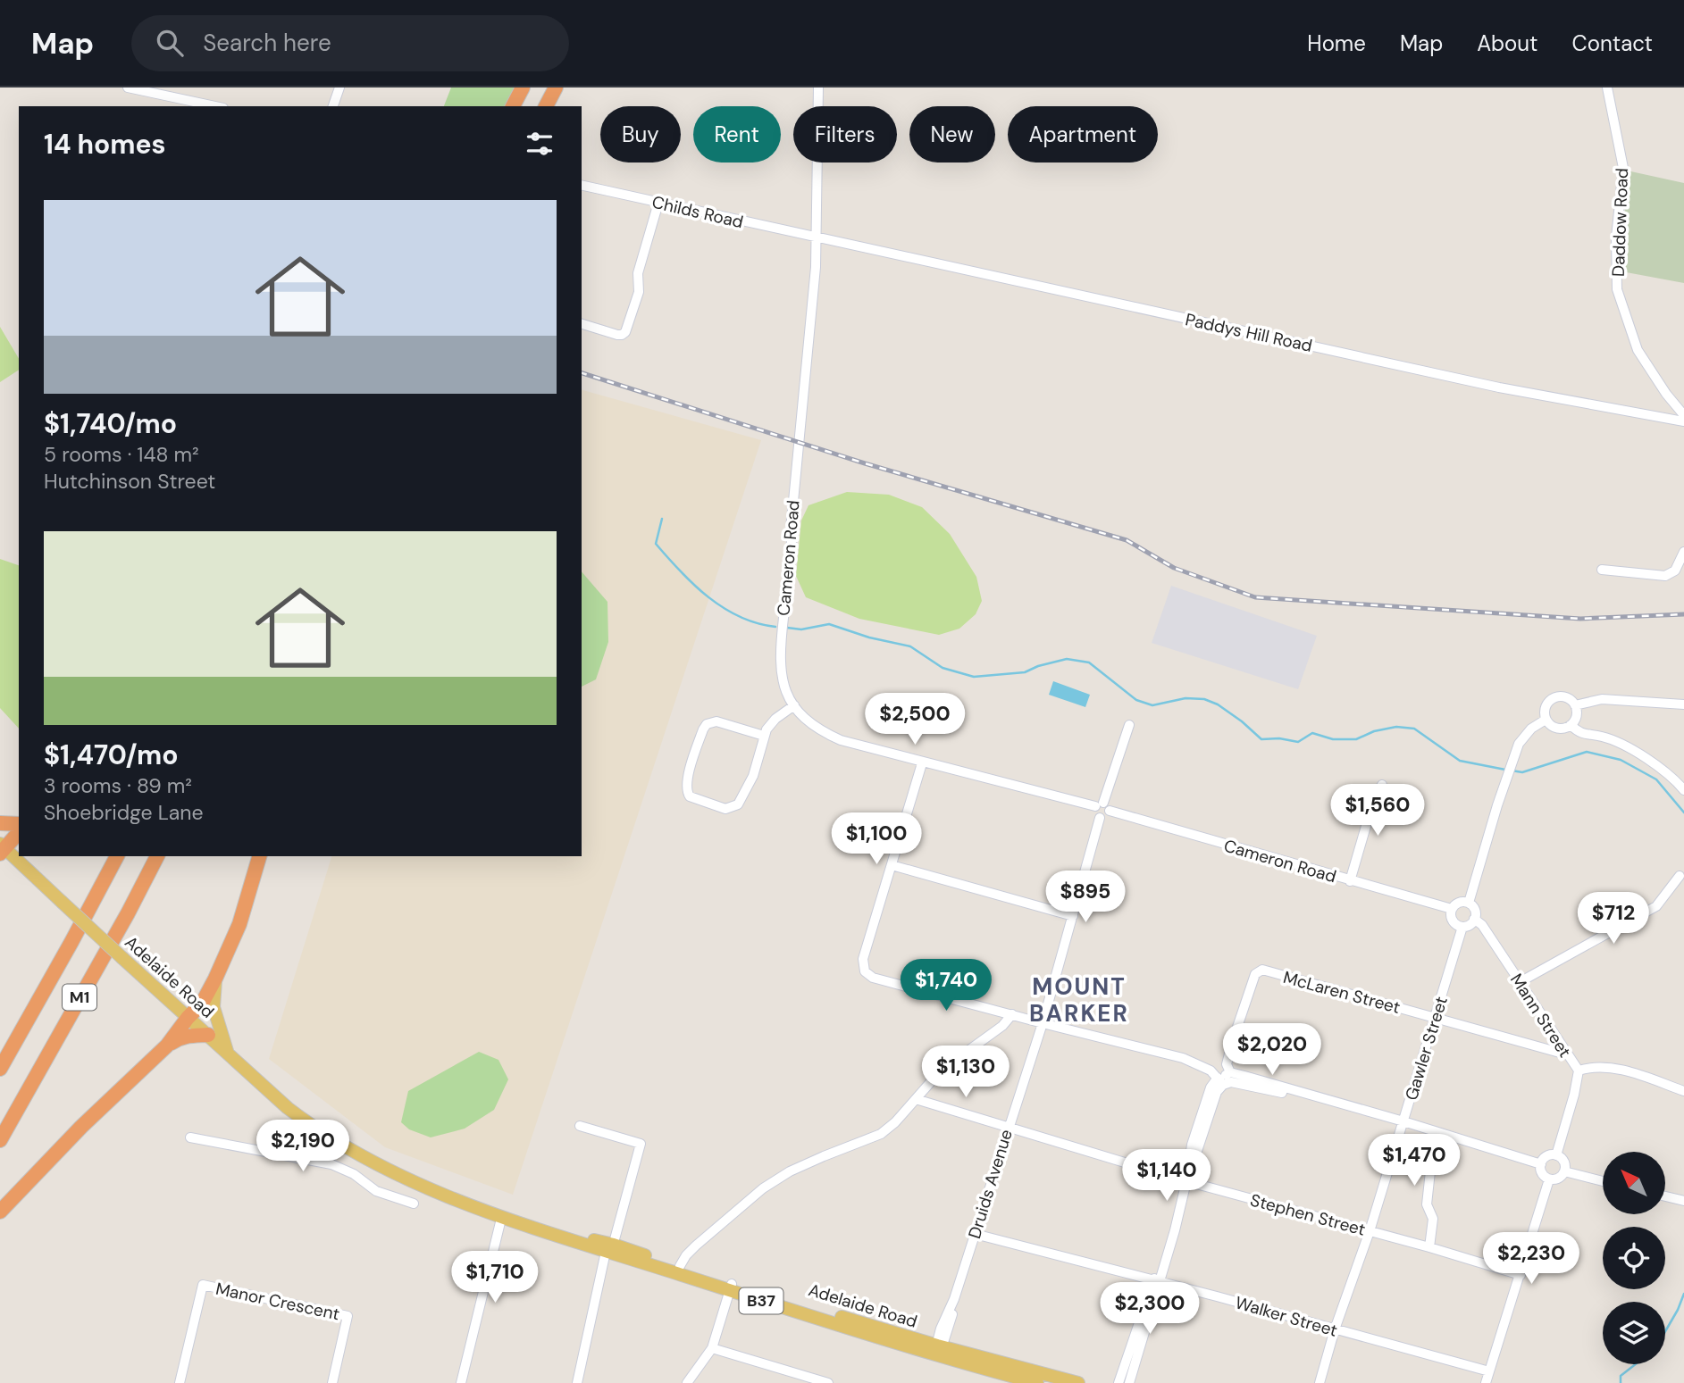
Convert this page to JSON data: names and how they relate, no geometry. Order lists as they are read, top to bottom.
{
  "streets": {
    "highway": ["M1"],
    "main road": ["Adelaide Road", "B37"],
    "street": [
      "Childs Road",
      "Daddow Road",
      "Paddys Hill Road",
      "Cameron Road",
      "McLaren Street",
      "Mann Street",
      "Gawler Street",
      "Druids Avenue",
      "Stephen Street",
      "Manor Crescent",
      "Walker Street"
    ]
  },
  "crossings": [
    ["Childs Road", "Paddys Hill Road"],
    ["Childs Road", "Cameron Road"],
    ["Paddys Hill Road", "Cameron Road"],
    ["Cameron Road", "Mann Street"],
    ["Cameron Road", "Gawler Street"],
    ["Cameron Road", "Druids Avenue"],
    ["Adelaide Road", "Druids Avenue"],
    ["McLaren Street", "Mann Street"],
    ["McLaren Street", "Gawler Street"],
    ["Mann Street", "Gawler Street"],
    ["Gawler Street", "Stephen Street"],
    ["Gawler Street", "Walker Street"],
    ["Druids Avenue", "Stephen Street"],
    ["Druids Avenue", "Walker Street"]
  ],
  "districts": ["MOUNT BARKER"],
  "north": "top left",
  "page": {
    "header": "Map",
    "search": "Search here",
    "nav": [
      "Home",
      "Map",
      "About",
      "Contact"
    ],
    "chip": [
      "Buy",
      "Rent",
      "Filters",
      "New",
      "Apartment"
    ],
    "heading": "14 homes",
    "list": [
      {
        "name": "$1,740/mo",
        "note": "5 rooms · 148 m² · Hutchinson Street"
      },
      {
        "name": "$1,470/mo",
        "note": "3 rooms · 89 m² · Shoebridge Lane"
      }
    ],
    "price": [
      "$2,500",
      "$1,560",
      "$1,100",
      "$895",
      "$712",
      "$1,740",
      "$2,020",
      "$1,130",
      "$2,190",
      "$1,470",
      "$1,140",
      "$2,230",
      "$1,710",
      "$2,300"
    ]
  }
}
